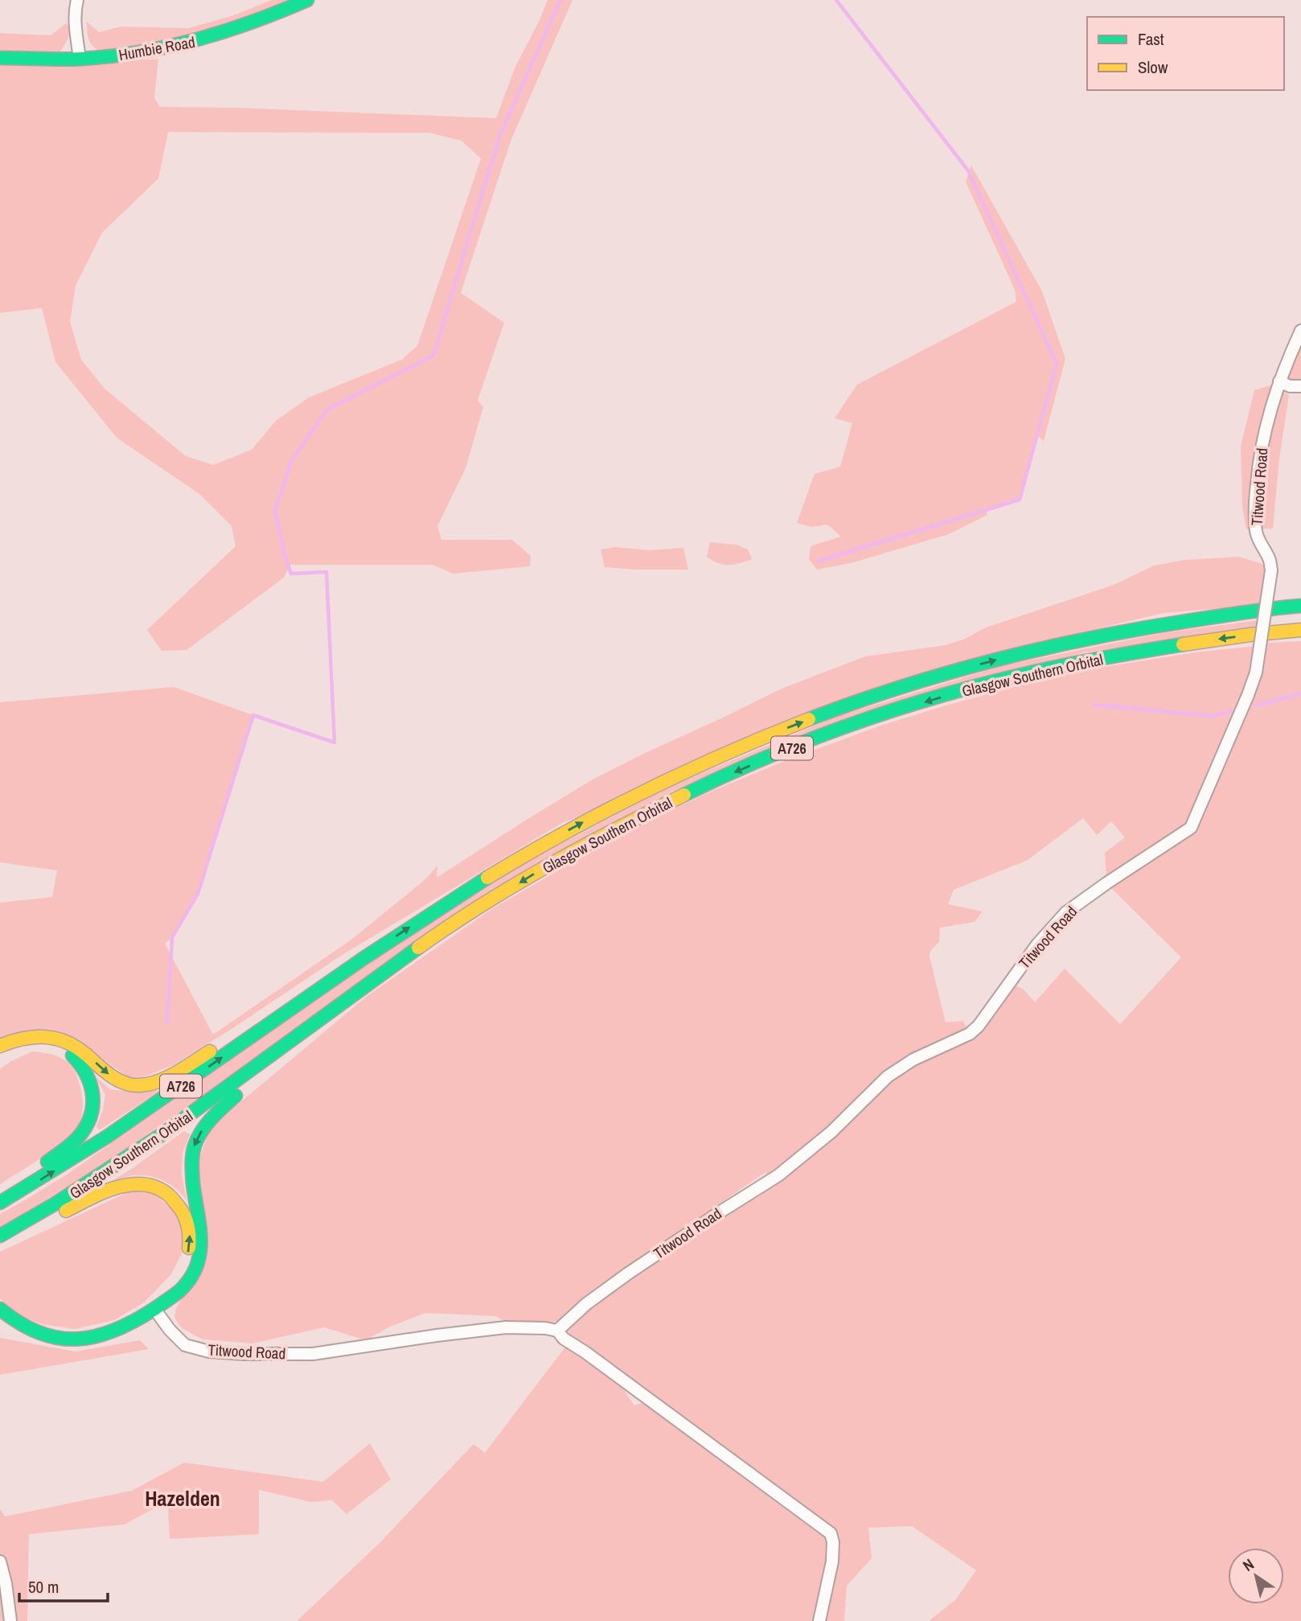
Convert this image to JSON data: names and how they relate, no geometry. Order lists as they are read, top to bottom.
{
  "streets": {
    "main road": ["Humbie Road", "Glasgow Southern Orbital", "A726"],
    "street": ["Titwood Road"]
  },
  "districts": ["Hazelden"],
  "legend": ["Fast", "Slow"],
  "scale_bar": "50 m",
  "north": "top left"
}
